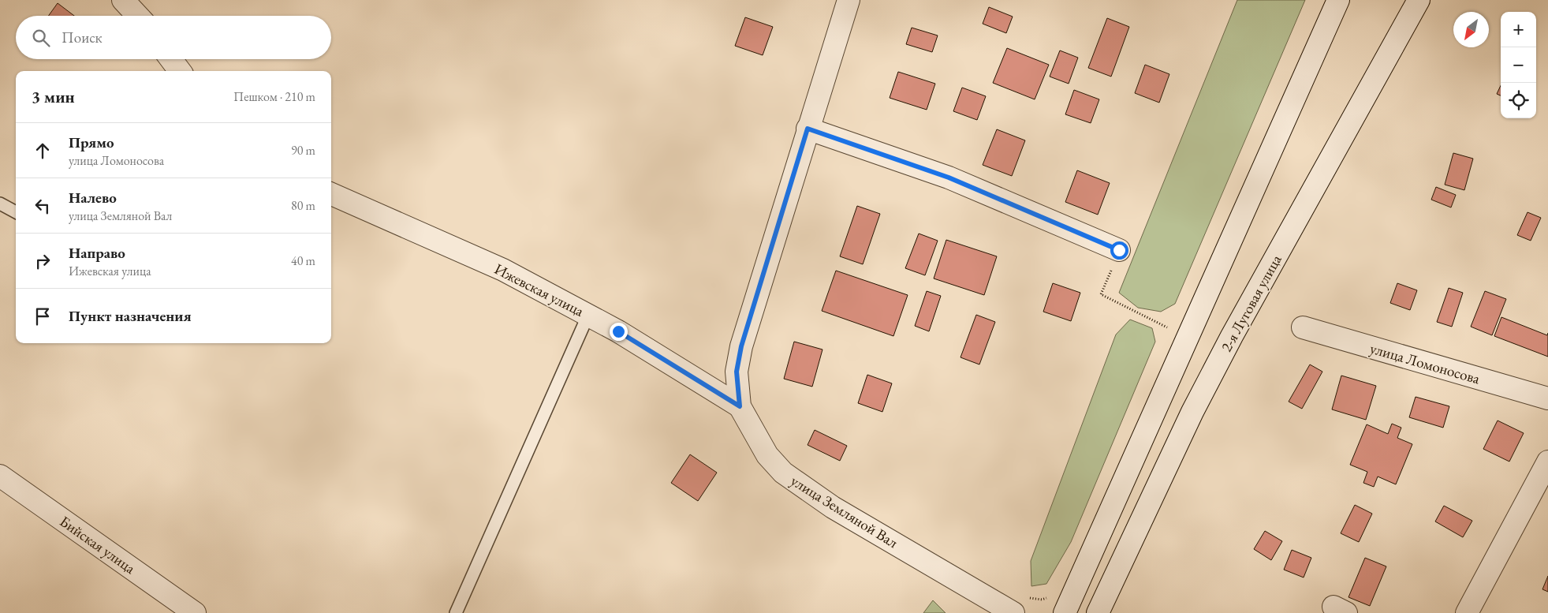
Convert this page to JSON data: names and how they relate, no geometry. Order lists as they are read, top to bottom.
{
  "streets": {
    "street": [
      "Ижевская улица",
      "2-я Луговая улица",
      "улица Ломоносова",
      "улица Земляной Вал",
      "Бийская улица"
    ]
  },
  "crossings": [
    ["Ижевская улица", "улица Земляной Вал"]
  ],
  "north": "bottom left",
  "page": {
    "map_buttons": ["+", "−"],
    "search": "Поиск",
    "heading": ["3 мин", "Пешком · 210 m"],
    "list": [
      ["Прямо", "улица Ломоносова", "90 m"],
      ["Налево", "улица Земляной Вал", "80 m"],
      ["Направо", "Ижевская улица", "40 m"],
      "Пункт назначения"
    ]
  }
}
